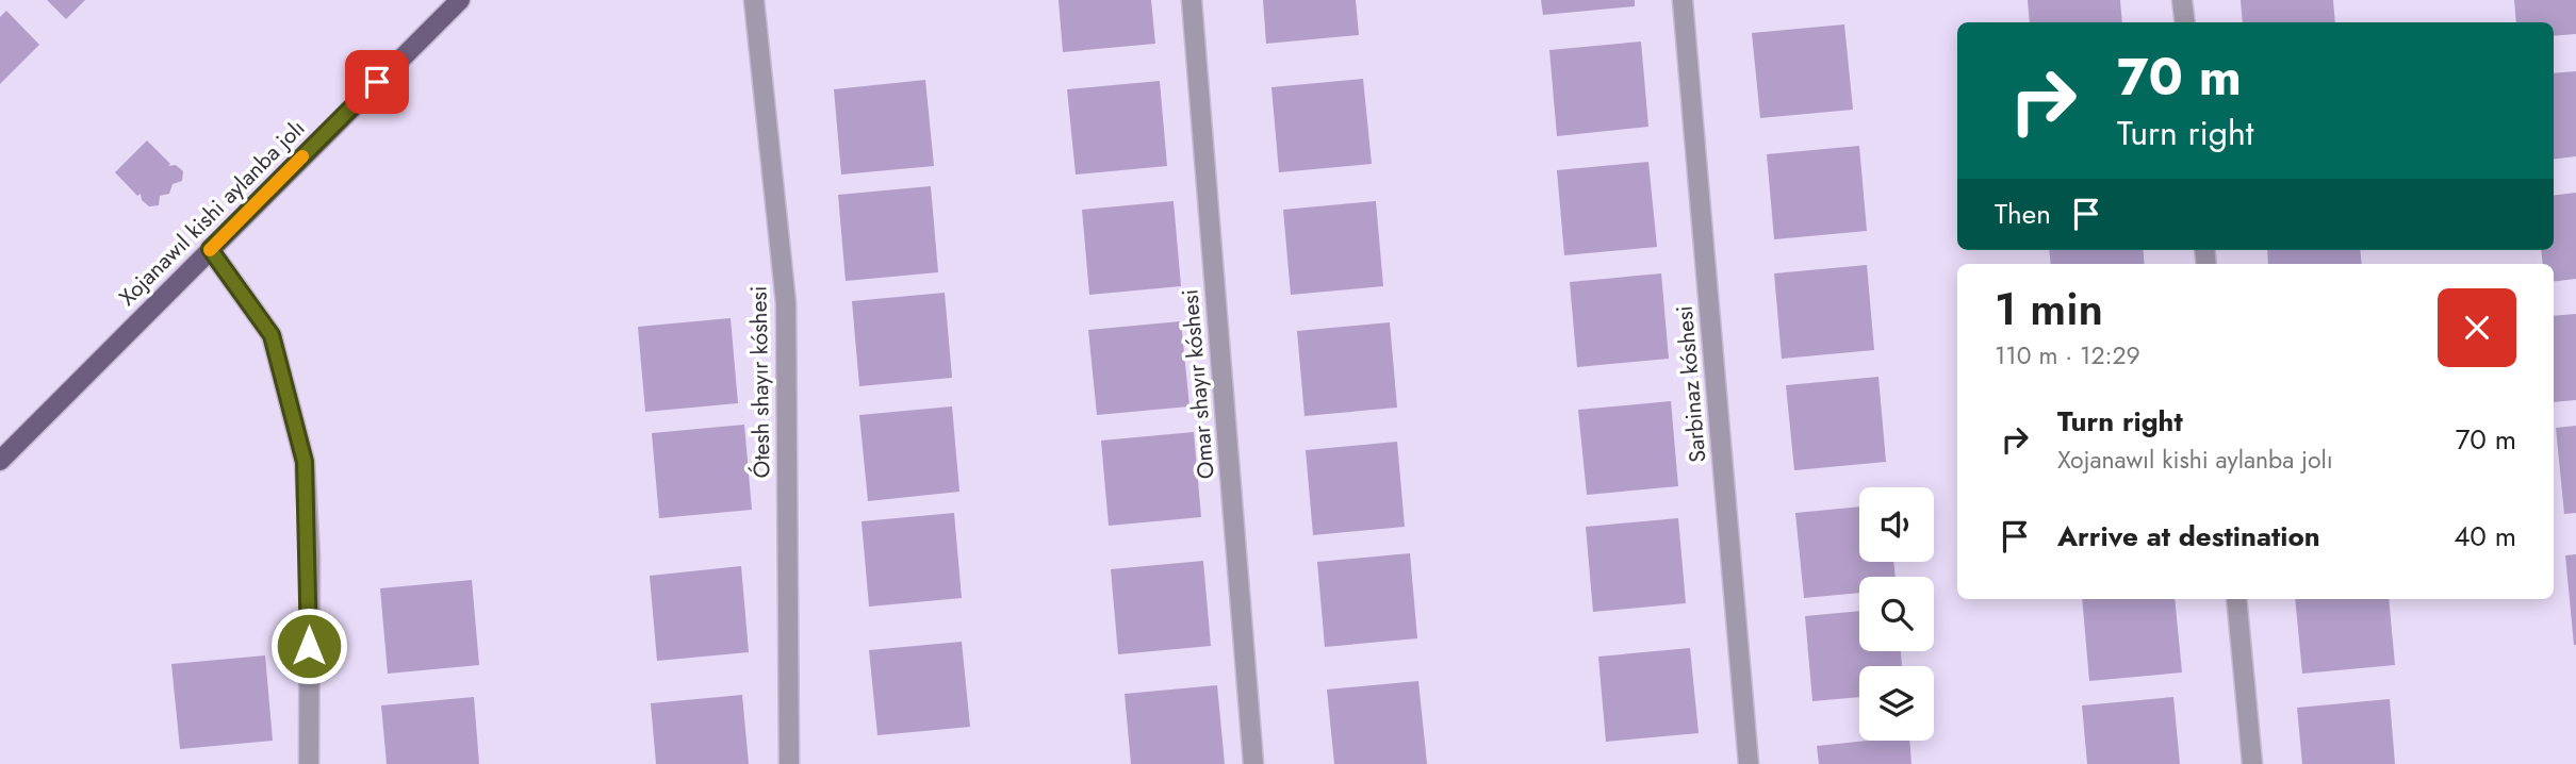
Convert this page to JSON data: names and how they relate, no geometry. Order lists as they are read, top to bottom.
{
  "streets": {
    "main road": ["Xojanawıl kishi aylanba jolı"],
    "street": ["Ótesh shayır kóshesi", "Omar shayır kóshesi", "Sarbinaz kóshesi"]
  },
  "page": {
    "turn": ["70 m", "Turn right"],
    "then": "Then",
    "heading": ["1 min", "110 m · 12:29"],
    "list": [
      {
        "name": "Turn right",
        "note": "Xojanawıl kishi aylanba jolı",
        "value": "70 m"
      },
      {
        "name": "Arrive at destination",
        "value": "40 m"
      }
    ]
  }
}
